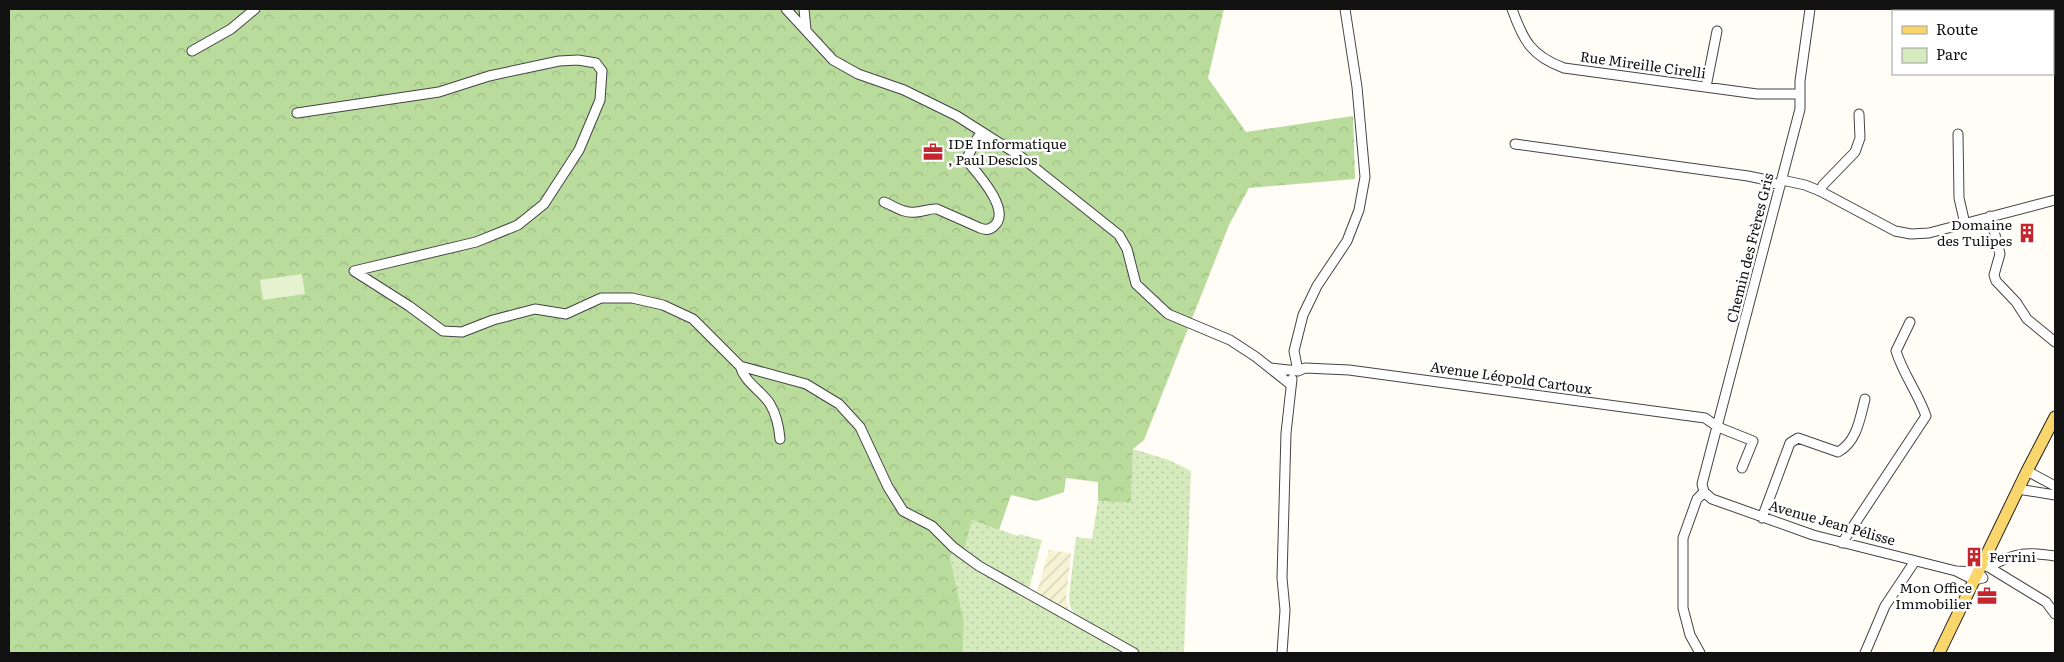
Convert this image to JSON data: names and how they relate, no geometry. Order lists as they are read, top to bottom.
{
  "streets": {
    "street": [
      "Rue Mireille Cirelli",
      "Chemin des Frères Gris",
      "Avenue Léopold Cartoux",
      "Avenue Jean Pélisse"
    ]
  },
  "crossings": [
    ["Rue Mireille Cirelli", "Chemin des Frères Gris"],
    ["Chemin des Frères Gris", "Avenue Léopold Cartoux"],
    ["Chemin des Frères Gris", "Avenue Jean Pélisse"]
  ],
  "places": {
    "office": ["IDE Informatique , Paul Desclos", "Mon Office Immobilier"],
    "building": ["Domaine des Tulipes", "Ferrini"]
  },
  "legend": ["Route", "Parc"]
}
